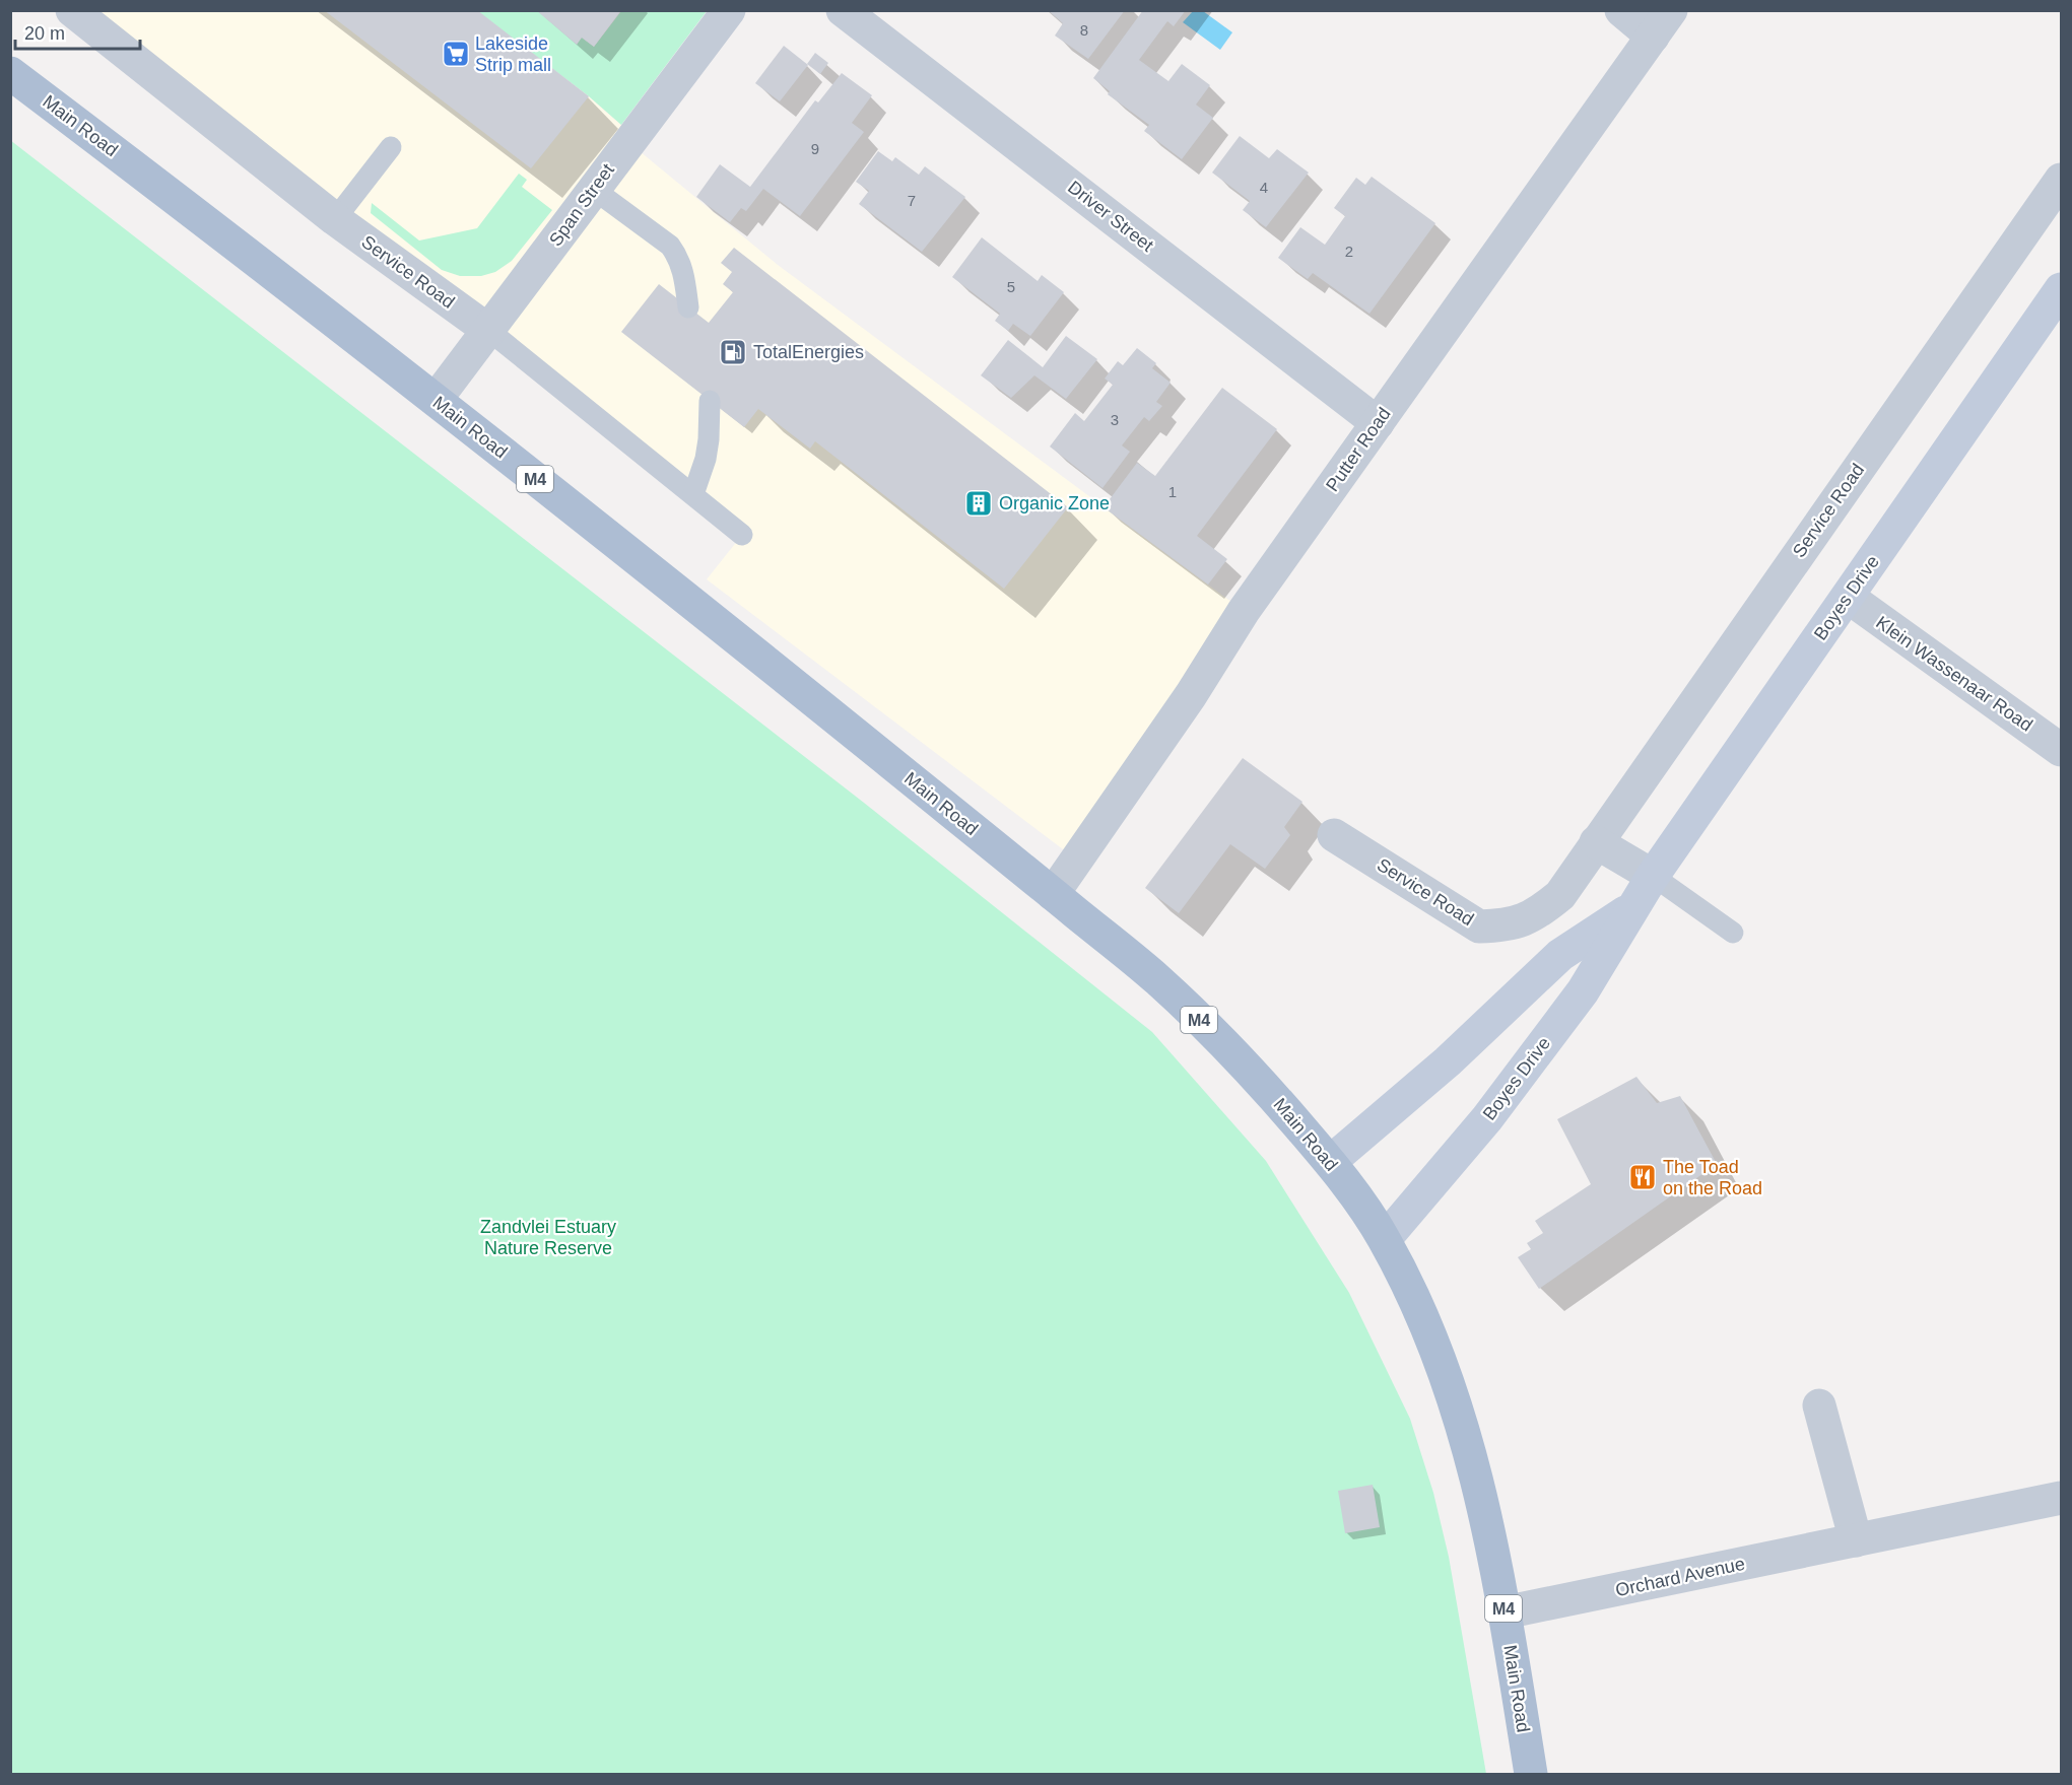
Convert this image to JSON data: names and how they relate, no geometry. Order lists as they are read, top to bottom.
{
  "streets": {
    "main road": ["Main Road", "M4", "Boyes Drive"],
    "street": [
      "Span Street",
      "Driver Street",
      "Service Road",
      "Putter Road",
      "Klein Wassenaar Road",
      "Orchard Avenue"
    ]
  },
  "crossings": [
    ["Main Road", "Span Street"],
    ["Main Road", "Putter Road"],
    ["Main Road", "Boyes Drive"],
    ["Main Road", "Orchard Avenue"],
    ["Span Street", "Service Road"],
    ["Driver Street", "Putter Road"],
    ["Boyes Drive", "Klein Wassenaar Road"]
  ],
  "parks": ["Zandvlei Estuary Nature Reserve"],
  "places": {
    "supermarket": ["Lakeside Strip mall"],
    "fuel station": ["TotalEnergies"],
    "building": ["Organic Zone"],
    "restaurant": ["The Toad on the Road"]
  },
  "house_numbers": [
    "8",
    "9",
    "4",
    "7",
    "2",
    "5",
    "3",
    "1"
  ],
  "scale_bar": "20 m"
}
